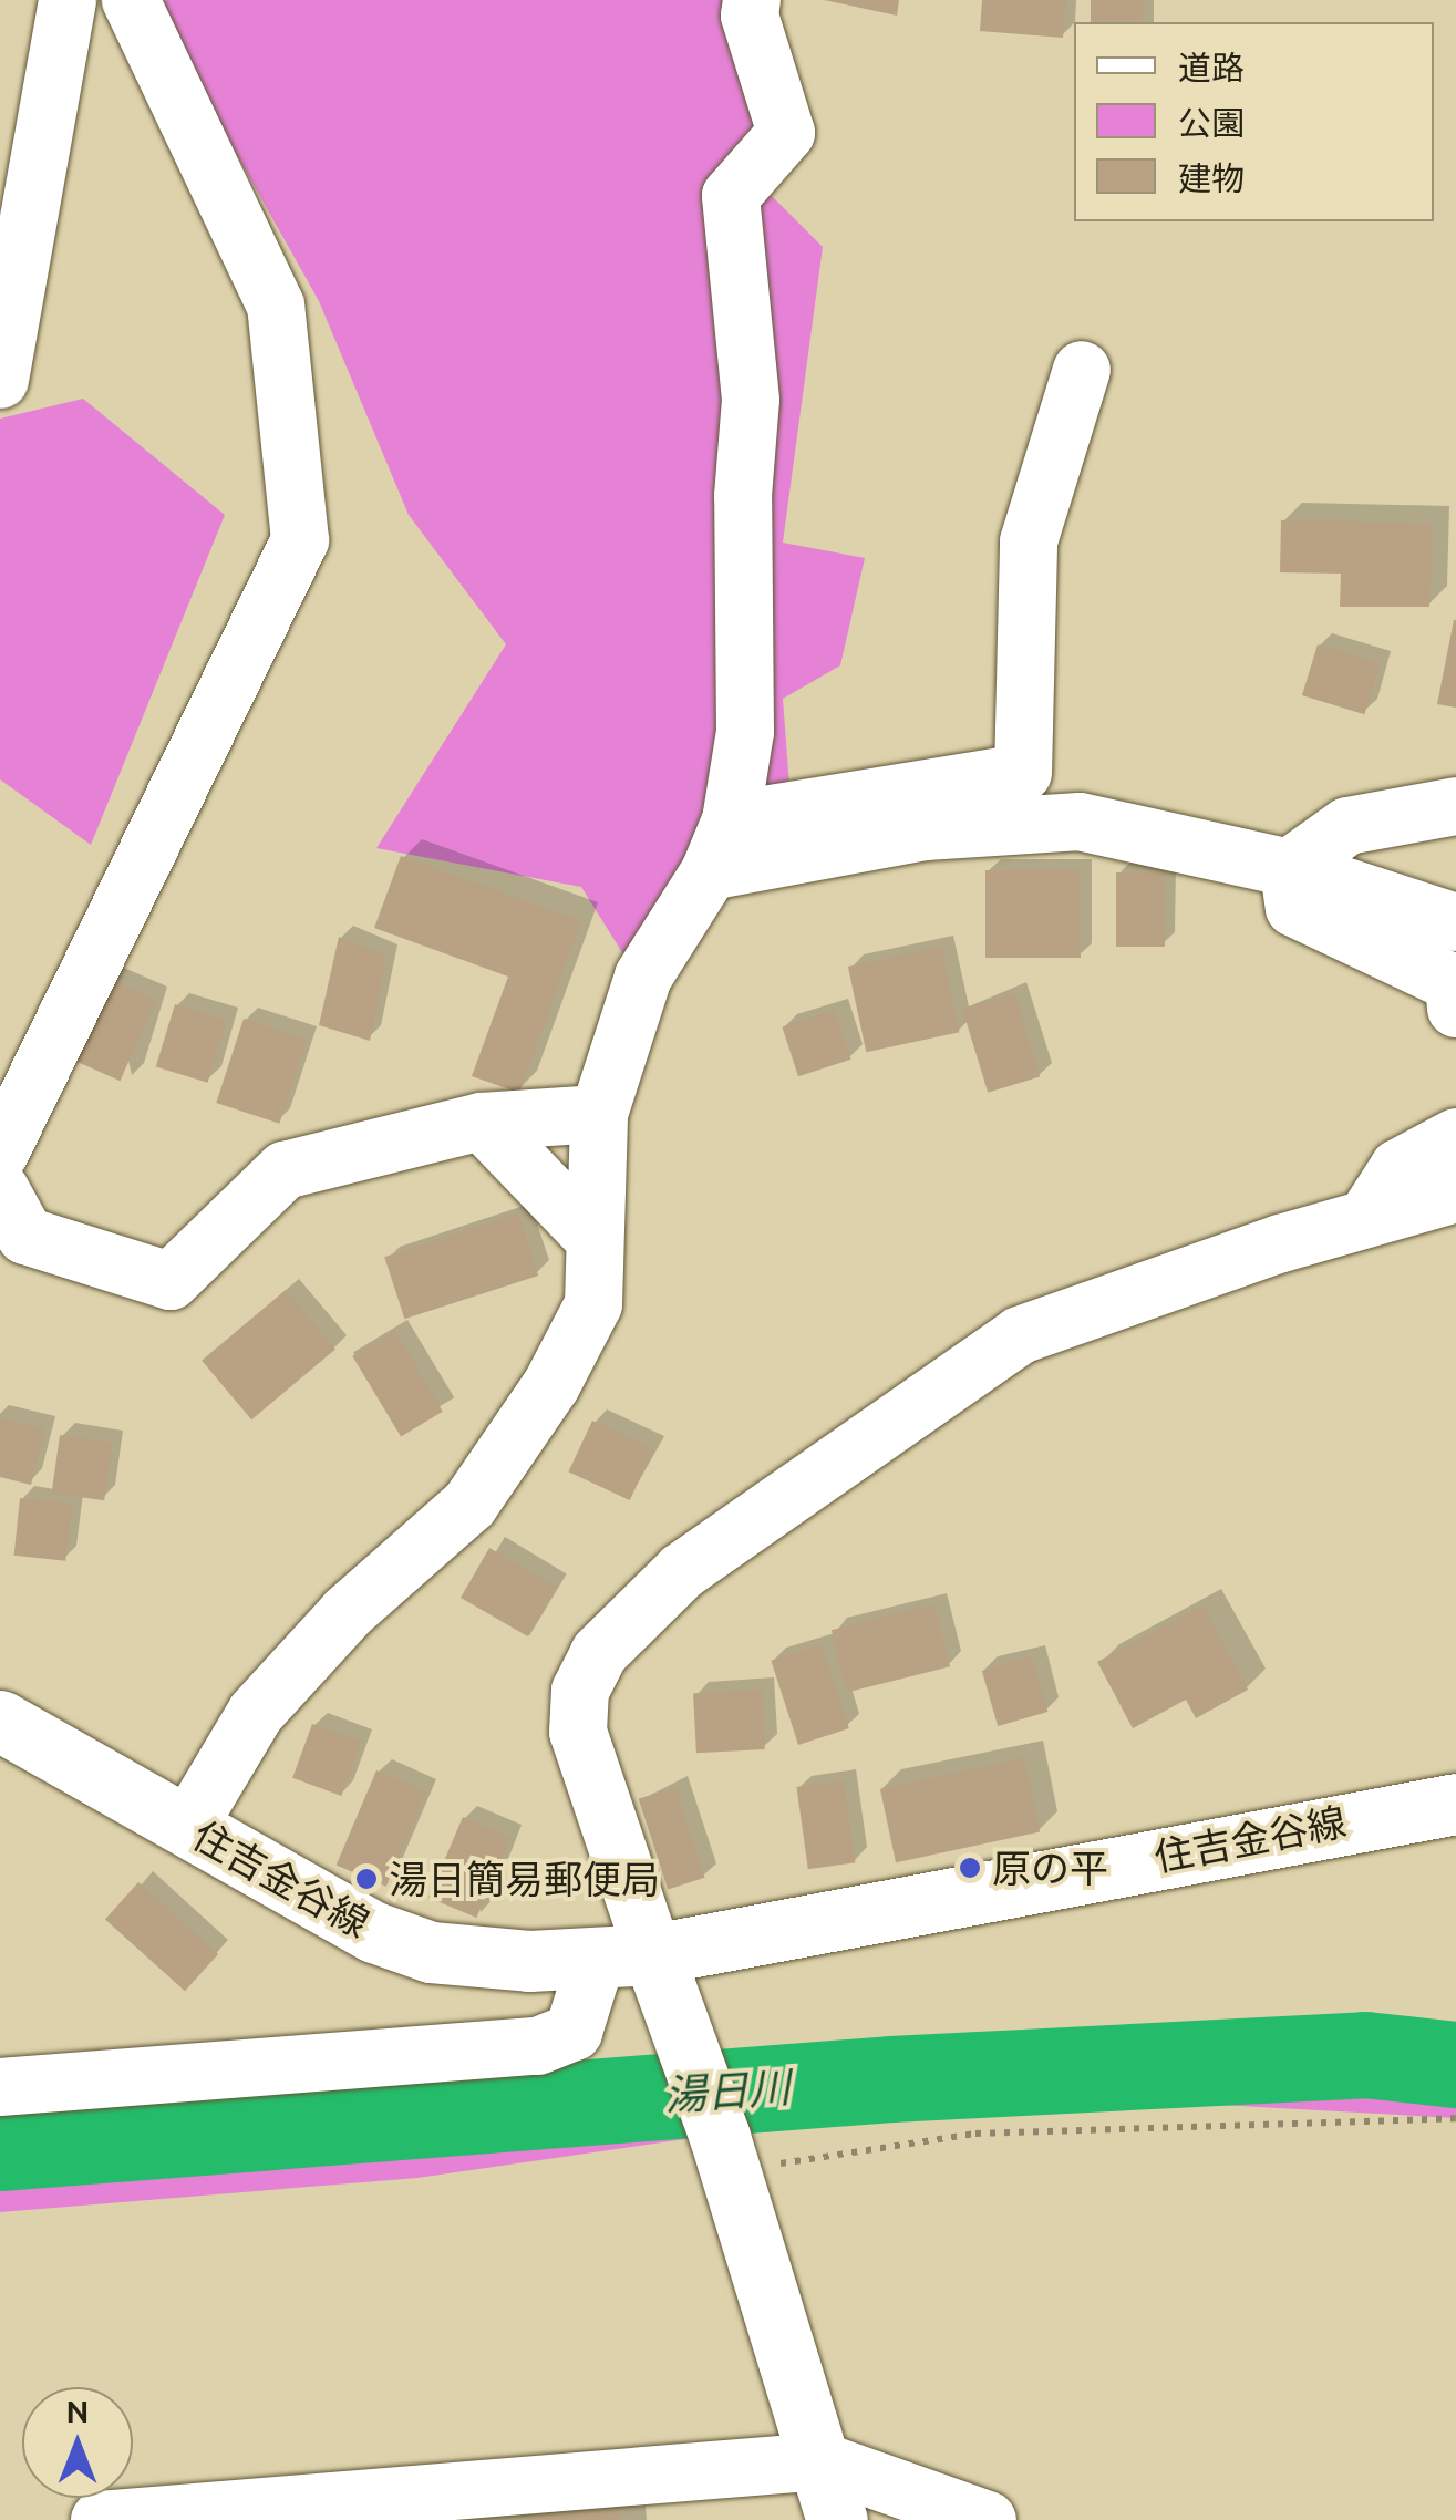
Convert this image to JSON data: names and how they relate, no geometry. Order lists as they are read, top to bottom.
{
  "streets": {
    "main road": ["住吉金谷線"]
  },
  "water": ["湯日川"],
  "places": ["原の平", "湯日簡易郵便局"],
  "legend": ["道路", "公園", "建物"],
  "north": "top"
}
